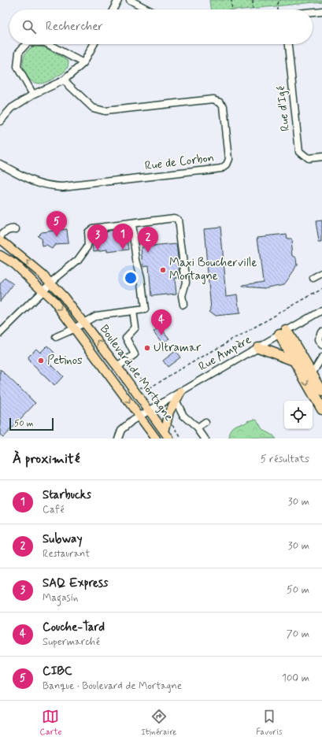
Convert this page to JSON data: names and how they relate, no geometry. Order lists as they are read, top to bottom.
{
  "streets": {
    "main road": ["Boulevard de Mortagne"],
    "street": ["Rue d'Igé", "Rue de Corbon", "Rue Ampère"]
  },
  "crossings": [
    ["Rue Ampère", "Boulevard de Mortagne"]
  ],
  "places": ["Maxi Boucherville Mortagne", "Ultramar", "Petinos"],
  "scale_bar": "50 m",
  "page": {
    "search": "Rechercher",
    "pins": [
      "5",
      "1",
      "3",
      "2",
      "4"
    ],
    "scale": "50 m",
    "heading": ["À proximité", "5 résultats"],
    "list": [
      {
        "mark": "1",
        "name": "Starbucks",
        "note": "Café",
        "value": "30 m"
      },
      {
        "mark": "2",
        "name": "Subway",
        "note": "Restaurant",
        "value": "30 m"
      },
      {
        "mark": "3",
        "name": "SAQ Express",
        "note": "Magasin",
        "value": "50 m"
      },
      {
        "mark": "4",
        "name": "Couche-Tard",
        "note": "Supermarché",
        "value": "70 m"
      },
      {
        "mark": "5",
        "name": "CIBC",
        "note": "Banque · Boulevard de Mortagne",
        "value": "100 m"
      }
    ],
    "nav": ["Carte", "Itinéraire", "Favoris"]
  }
}
